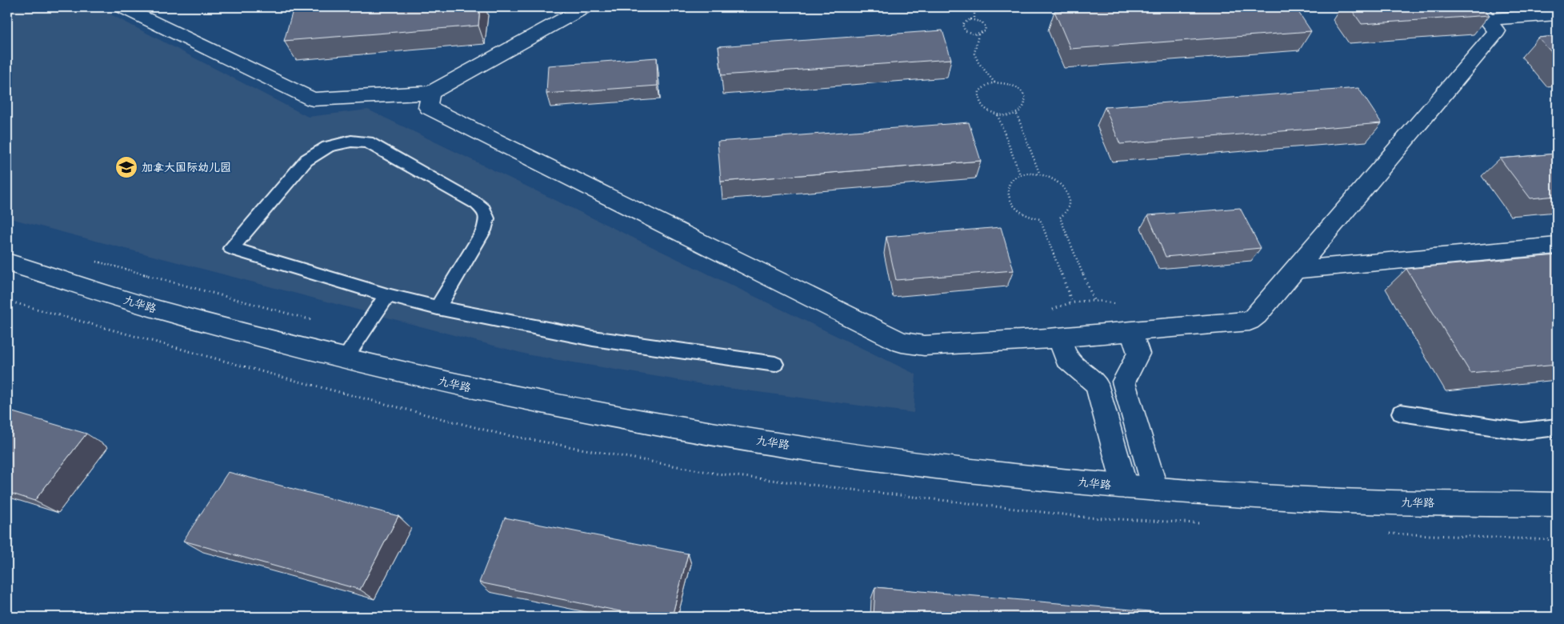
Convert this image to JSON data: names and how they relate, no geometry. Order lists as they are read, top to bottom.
{
  "streets": {
    "street": ["九华路"]
  },
  "places": {
    "school or university": ["加拿大国际幼儿园"]
  }
}
